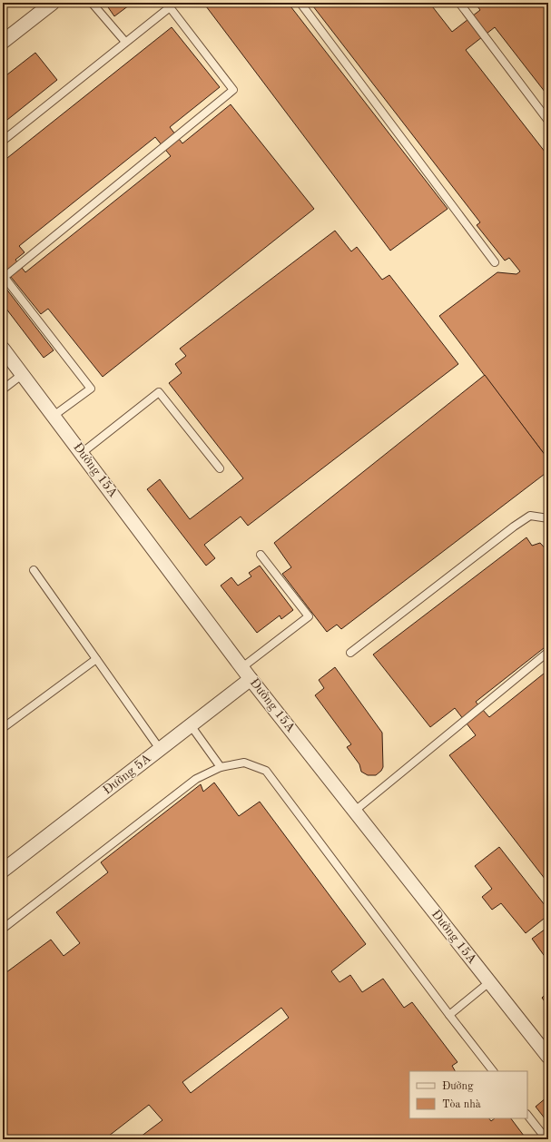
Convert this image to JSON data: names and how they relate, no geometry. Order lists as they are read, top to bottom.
{
  "streets": {
    "street": ["Đường 15A", "Đường 5A"]
  },
  "crossings": [
    ["Đường 15A", "Đường 5A"]
  ],
  "legend": ["Đường", "Tòa nhà"]
}
